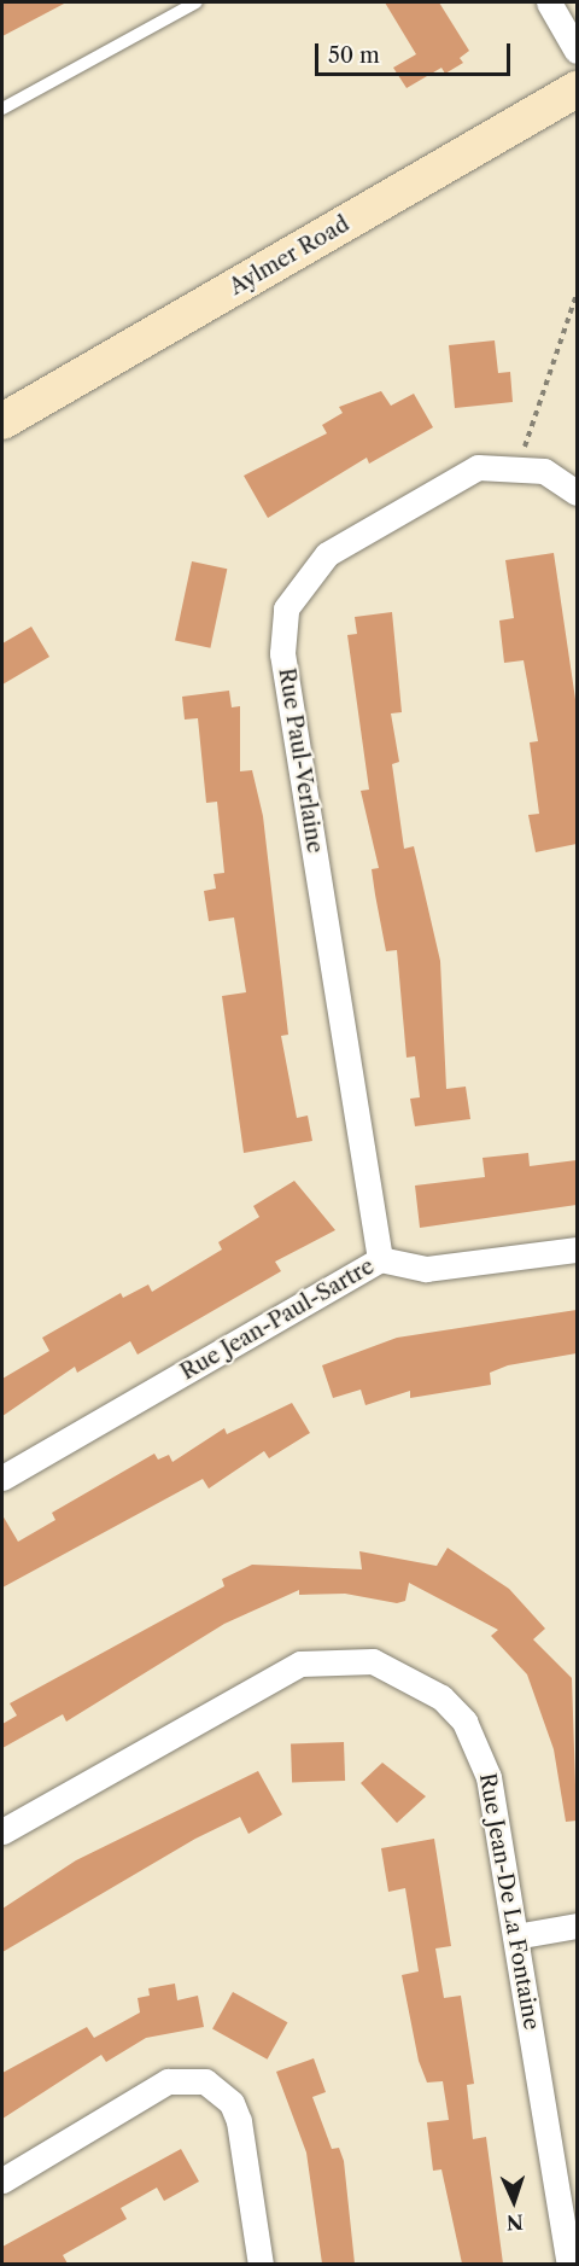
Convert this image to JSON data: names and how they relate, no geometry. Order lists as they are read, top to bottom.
{
  "streets": {
    "main road": ["Aylmer Road"],
    "street": ["Rue Paul-Verlaine", "Rue Jean-Paul-Sartre", "Rue Jean-De La Fontaine"]
  },
  "crossings": [
    ["Rue Paul-Verlaine", "Rue Jean-Paul-Sartre"]
  ],
  "scale_bar": "50 m",
  "north": "bottom"
}
